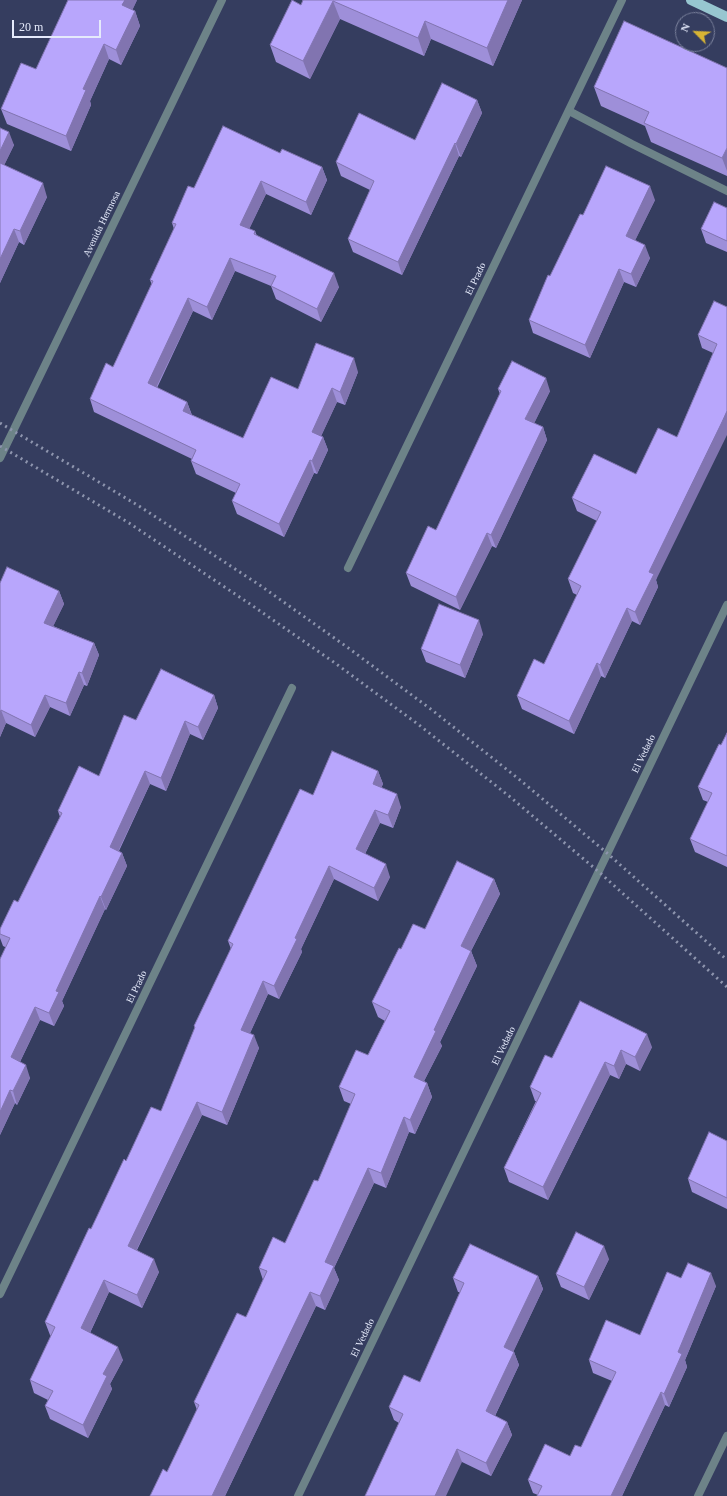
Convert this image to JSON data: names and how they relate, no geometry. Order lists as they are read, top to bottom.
{
  "streets": {
    "street": ["Avenida Hermosa", "El Prado", "El Vedado"]
  },
  "scale_bar": "20 m",
  "north": "top left"
}
